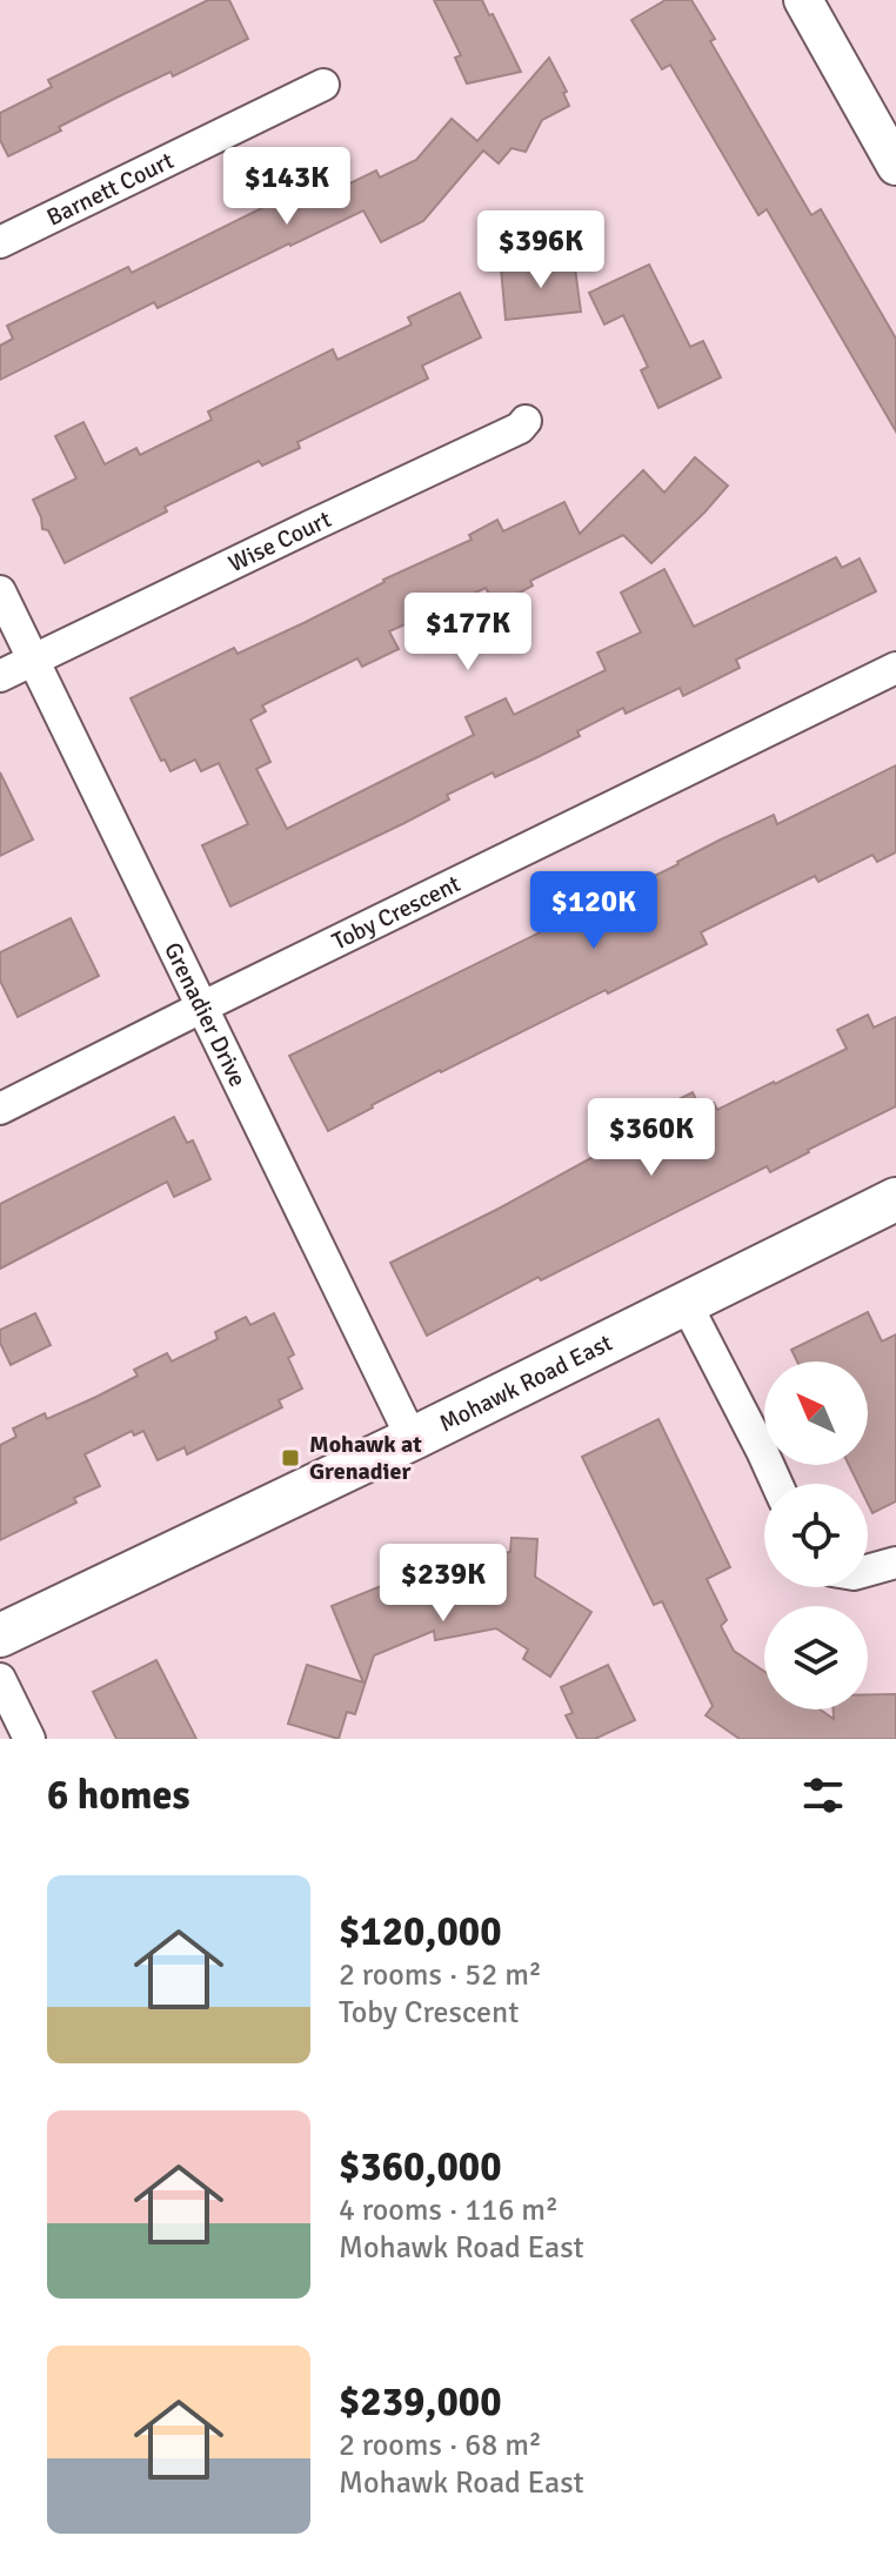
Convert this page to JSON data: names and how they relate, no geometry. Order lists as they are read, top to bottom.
{
  "streets": {
    "main road": ["Mohawk Road East"],
    "street": [
      "Barnett Court",
      "Wise Court",
      "Toby Crescent",
      "Grenadier Drive"
    ]
  },
  "crossings": [
    ["Wise Court", "Grenadier Drive"],
    ["Toby Crescent", "Grenadier Drive"],
    ["Grenadier Drive", "Mohawk Road East"]
  ],
  "places": {
    "transit": ["Mohawk at Grenadier"]
  },
  "north": "top left",
  "page": {
    "price": [
      "$143K",
      "$396K",
      "$177K",
      "$120K",
      "$360K",
      "$239K"
    ],
    "heading": "6 homes",
    "list": [
      {
        "name": "$120,000",
        "note": "2 rooms · 52 m² · Toby Crescent"
      },
      {
        "name": "$360,000",
        "note": "4 rooms · 116 m² · Mohawk Road East"
      },
      {
        "name": "$239,000",
        "note": "2 rooms · 68 m² · Mohawk Road East"
      }
    ]
  }
}
